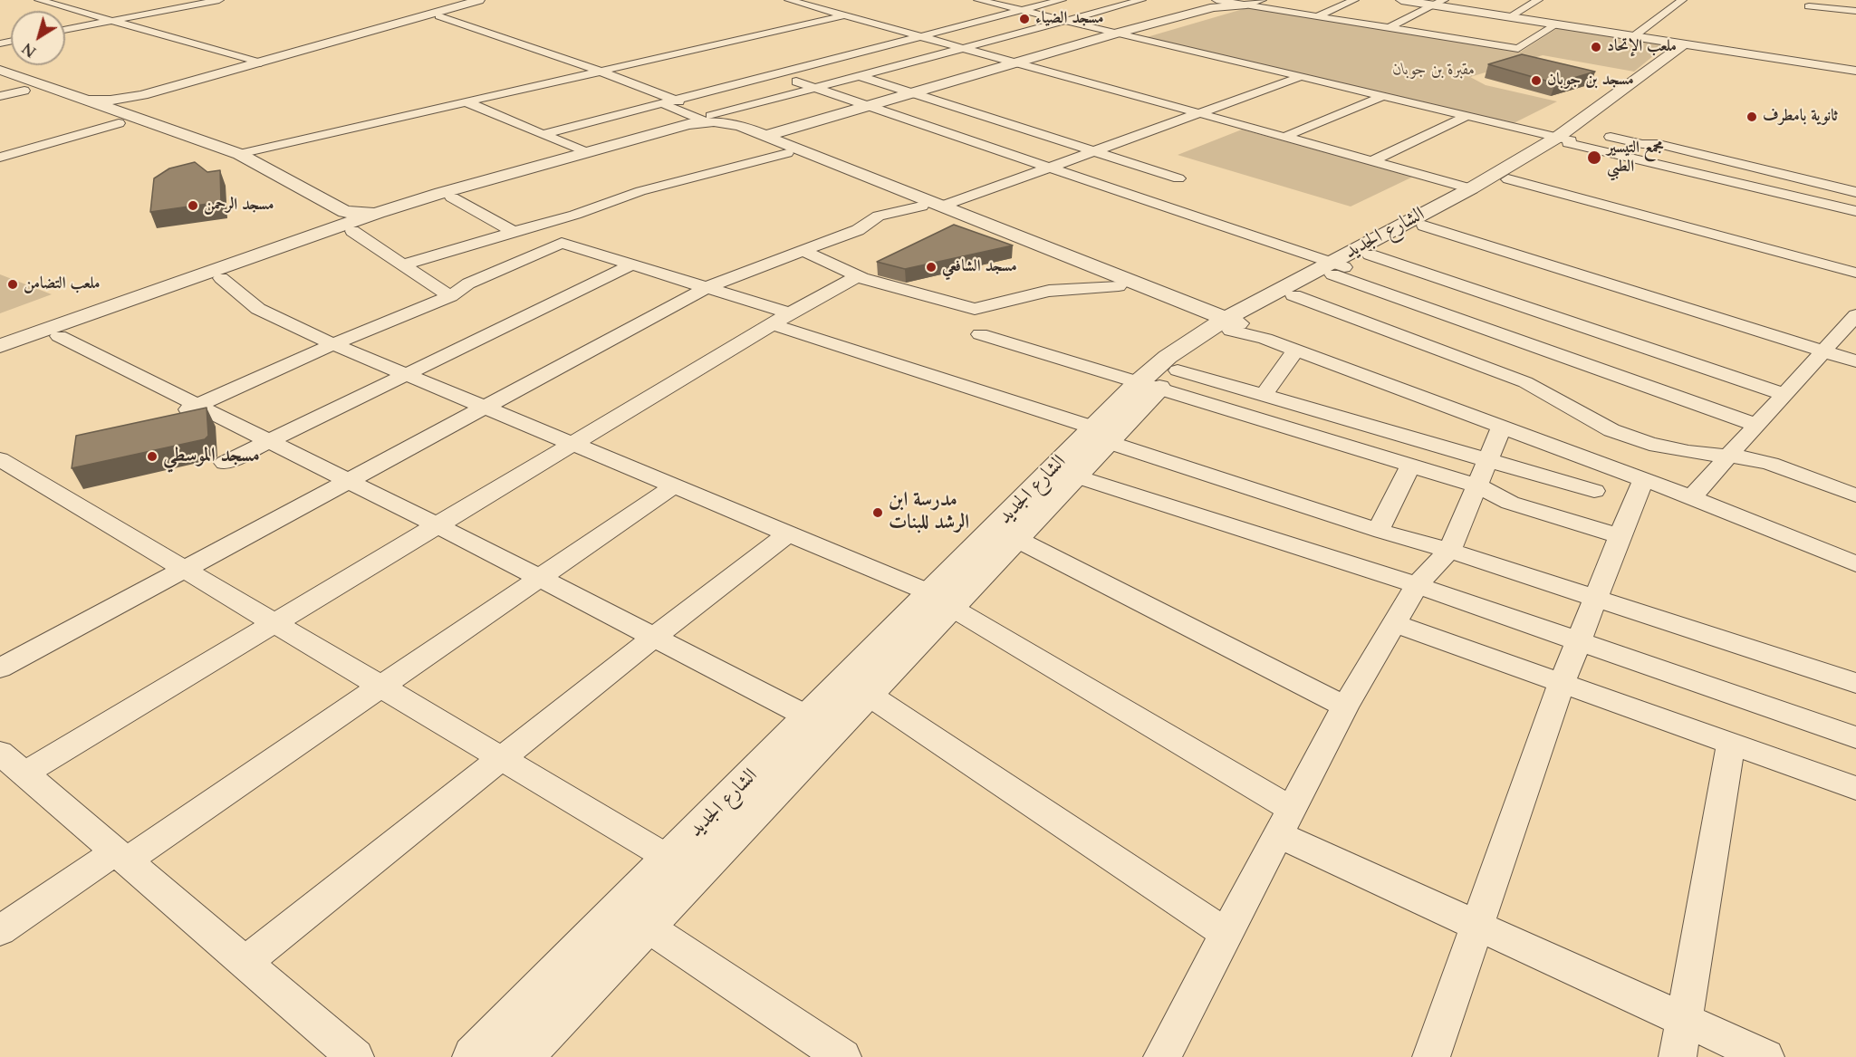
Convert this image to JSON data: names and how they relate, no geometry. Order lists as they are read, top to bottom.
{
  "streets": {
    "street": ["الشارع الجديد"]
  },
  "parks": ["مقبرة بن جوبان"],
  "places": [
    "مسجد الضياء",
    "ملعب الإتحاد",
    "مسجد بن جوبان",
    "ثانوية بامطرف",
    "مجمع التيسير الطبي",
    "مسجد الرحمن",
    "مسجد الشافعي",
    "ملعب التضامن",
    "مسجد الموسطي",
    "مدرسة ابن الرشد للبنات"
  ],
  "north": "bottom left"
}
